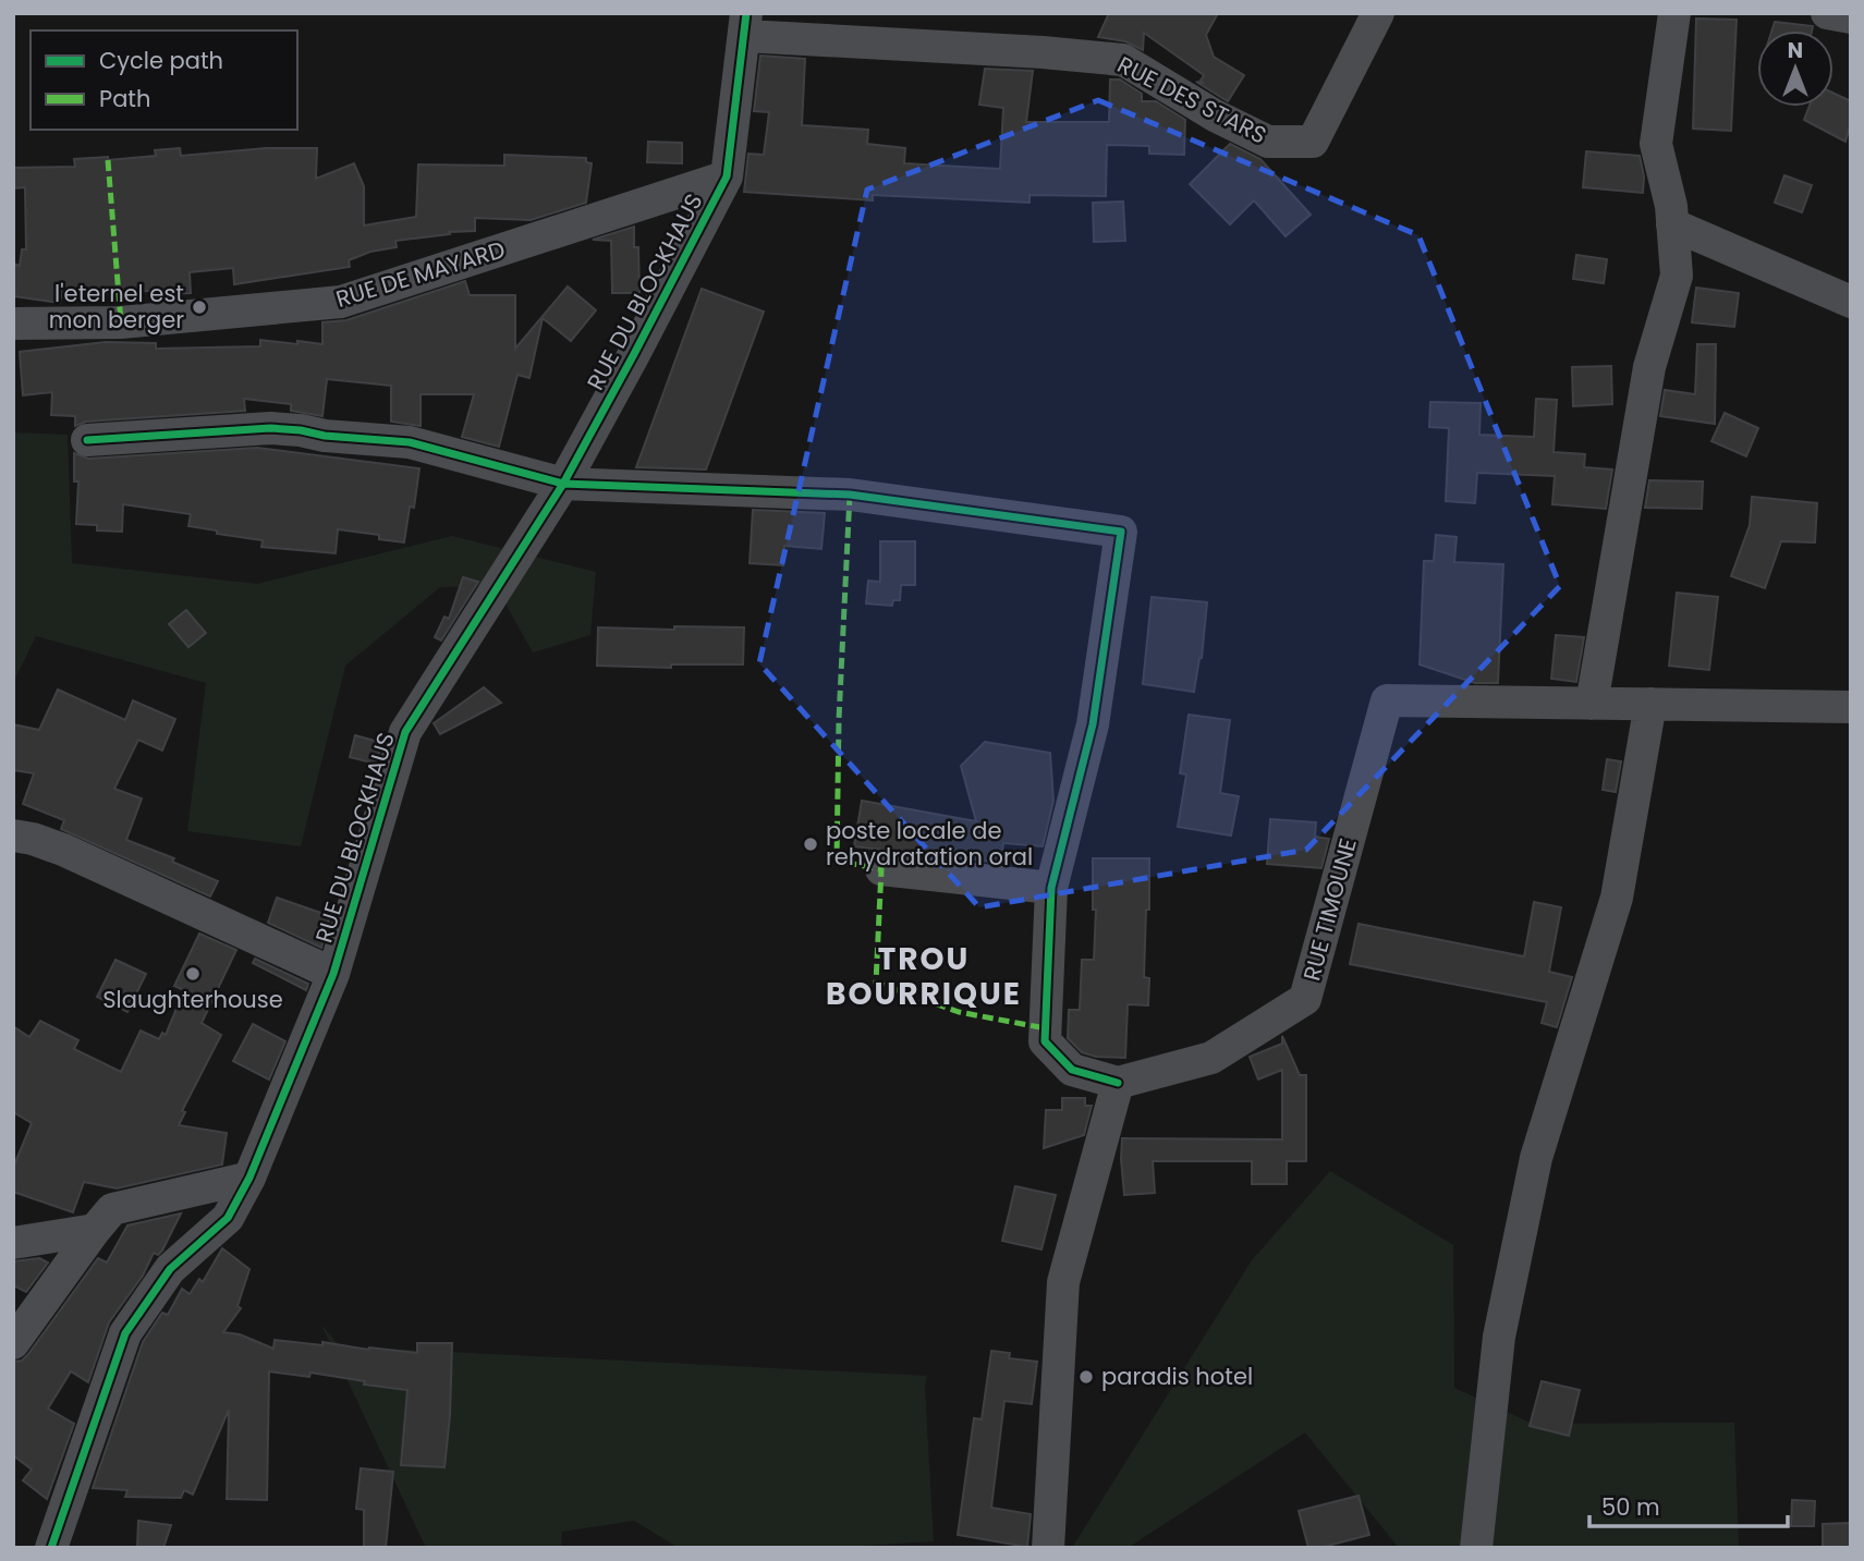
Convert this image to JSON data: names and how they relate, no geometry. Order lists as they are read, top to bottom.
{
  "streets": {
    "street": [
      "RUE DES STARS",
      "RUE DE MAYARD",
      "RUE DU BLOCKHAUS",
      "RUE TIMOUNE"
    ]
  },
  "crossings": [
    ["RUE DES STARS", "RUE DU BLOCKHAUS"],
    ["RUE DE MAYARD", "RUE DU BLOCKHAUS"]
  ],
  "districts": ["TROU BOURRIQUE"],
  "places": [
    "l'eternel est mon berger",
    "poste locale de rehydratation oral",
    "Slaughterhouse",
    "paradis hotel"
  ],
  "legend": ["Cycle path", "Path"],
  "scale_bar": "50 m",
  "north": "top"
}
